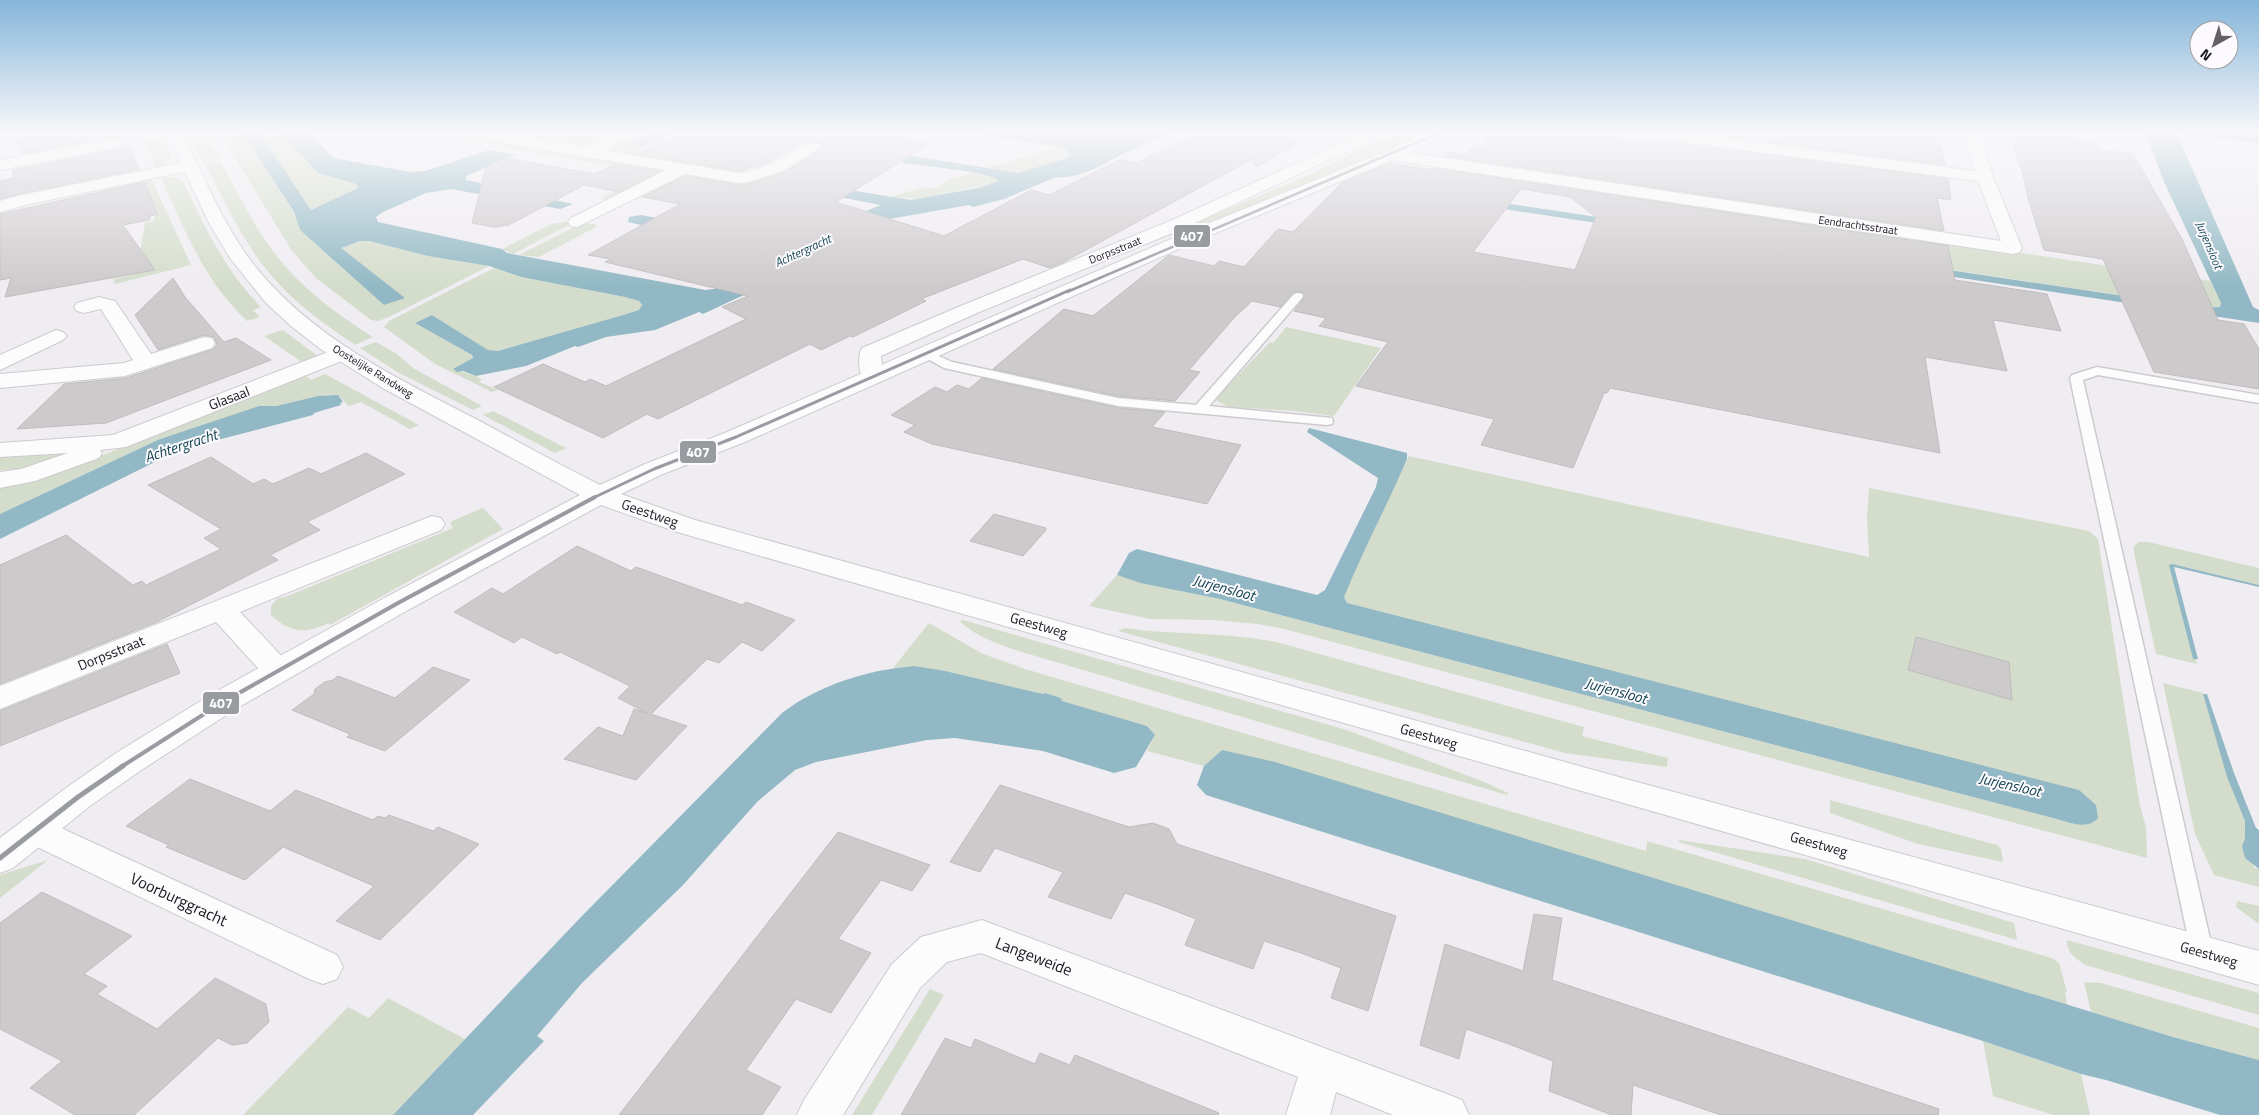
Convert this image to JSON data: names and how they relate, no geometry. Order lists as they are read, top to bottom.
{
  "streets": {
    "street": [
      "Eendrachtsstraat",
      "Dorpsstraat",
      "Oostelijke Randweg",
      "Glasaal",
      "Geestweg",
      "Voorburggracht",
      "Langeweide"
    ]
  },
  "crossings": [
    ["Oostelijke Randweg", "Glasaal"],
    ["Oostelijke Randweg", "Geestweg"]
  ],
  "water": ["Jurjensloot", "Achtergracht"],
  "lines": ["transit line 407"],
  "north": "bottom left"
}
